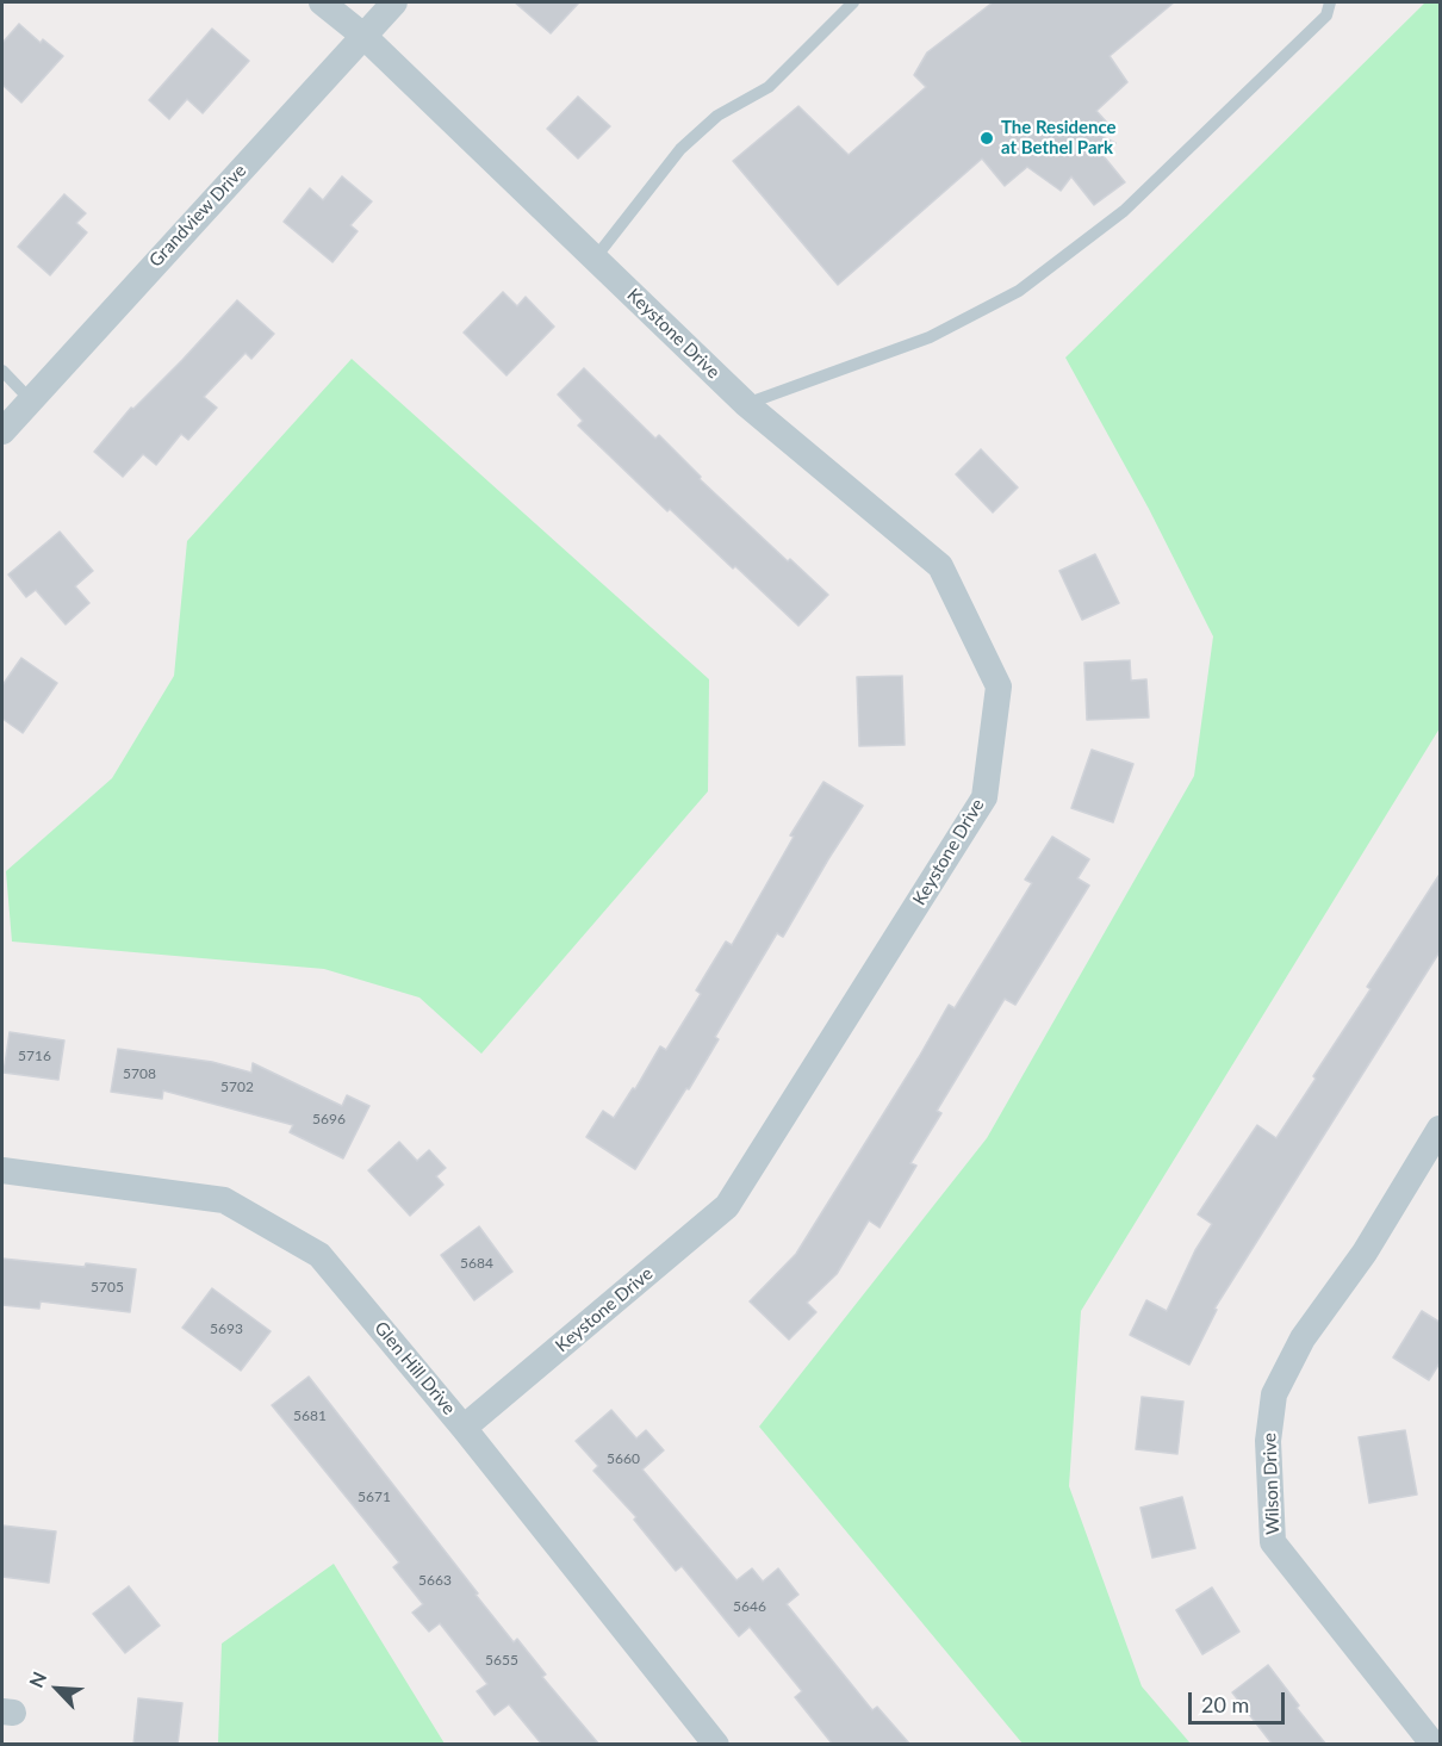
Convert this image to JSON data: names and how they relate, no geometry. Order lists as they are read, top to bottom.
{
  "streets": {
    "street": [
      "Grandview Drive",
      "Keystone Drive",
      "Glen Hill Drive",
      "Wilson Drive"
    ]
  },
  "crossings": [
    ["Grandview Drive", "Keystone Drive"],
    ["Keystone Drive", "Glen Hill Drive"]
  ],
  "places": ["The Residence at Bethel Park"],
  "house_numbers": [
    "5716",
    "5708",
    "5702",
    "5696",
    "5684",
    "5705",
    "5693",
    "5681",
    "5660",
    "5671",
    "5663",
    "5646",
    "5655"
  ],
  "scale_bar": "20 m",
  "north": "top left"
}
